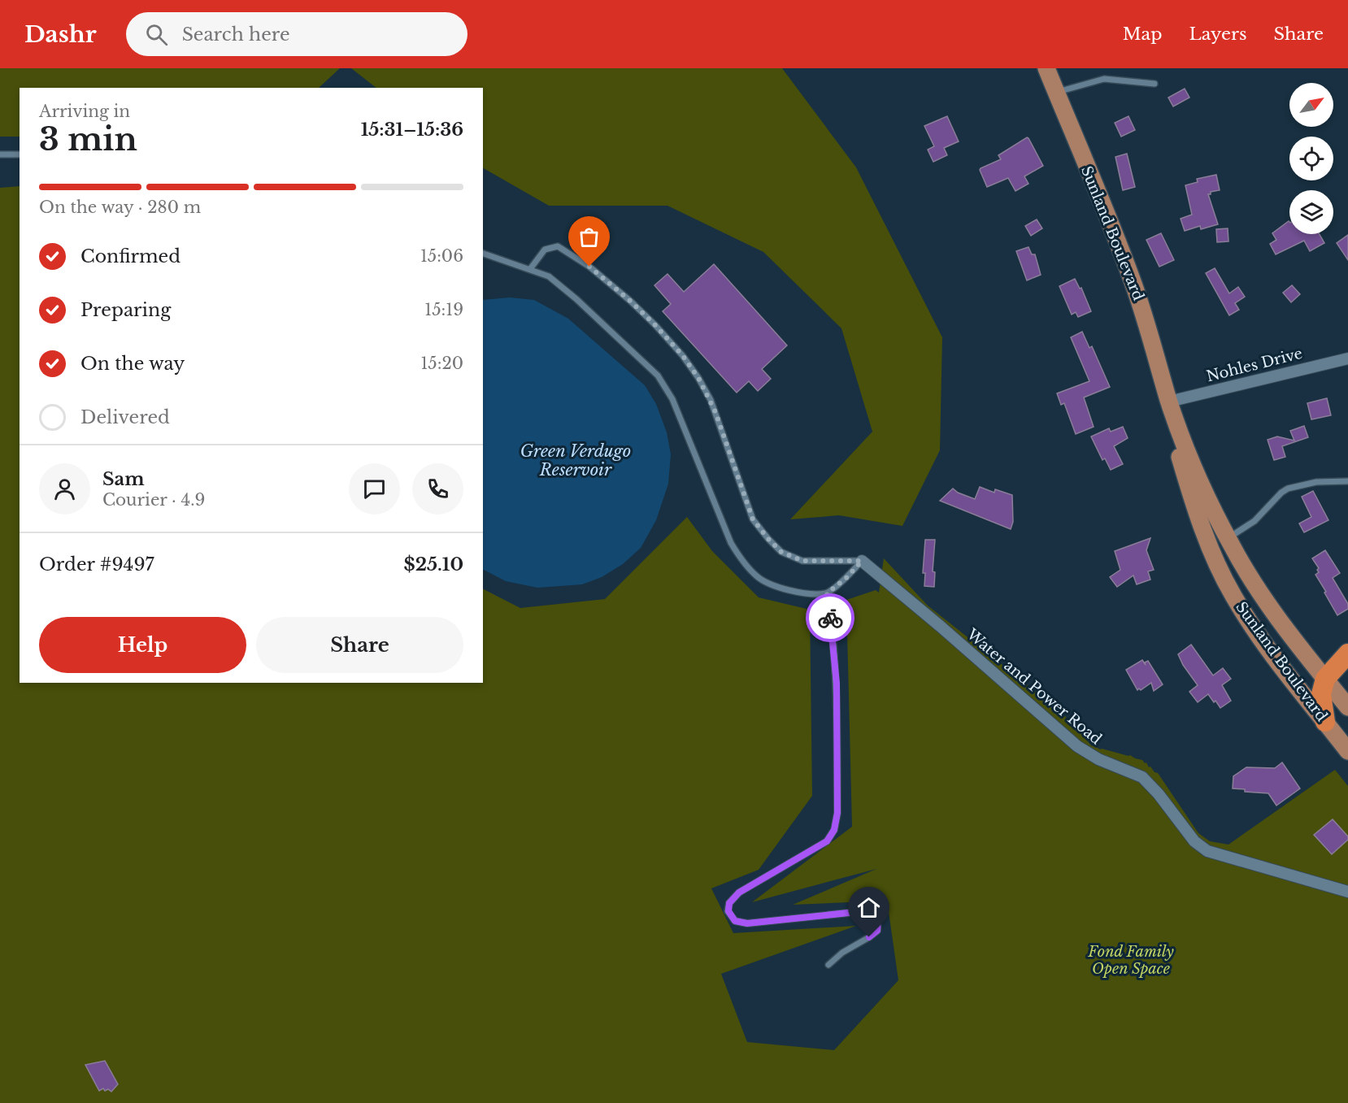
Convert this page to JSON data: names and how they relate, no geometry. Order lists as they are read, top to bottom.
{
  "streets": {
    "main road": ["Sunland Boulevard"],
    "street": ["Nohles Drive", "Water and Power Road"]
  },
  "crossings": [
    ["Sunland Boulevard", "Nohles Drive"]
  ],
  "water": ["Green Verdugo Reservoir"],
  "parks": ["Fond Family Open Space"],
  "north": "top right",
  "page": {
    "header": "Dashr",
    "search": "Search here",
    "nav": ["Map", "Layers", "Share"],
    "heading": ["3 min", "Arriving in", "15:31–15:36"],
    "panel": [
      "Sam",
      "Courier · 4.9",
      "Order #9497",
      "$25.10"
    ],
    "bar": "On the way · 280 m",
    "list": [
      ["Confirmed", "15:06"],
      ["Preparing", "15:19"],
      ["On the way", "15:20"],
      "Delivered"
    ],
    "buttons": ["Help", "Share"]
  }
}
